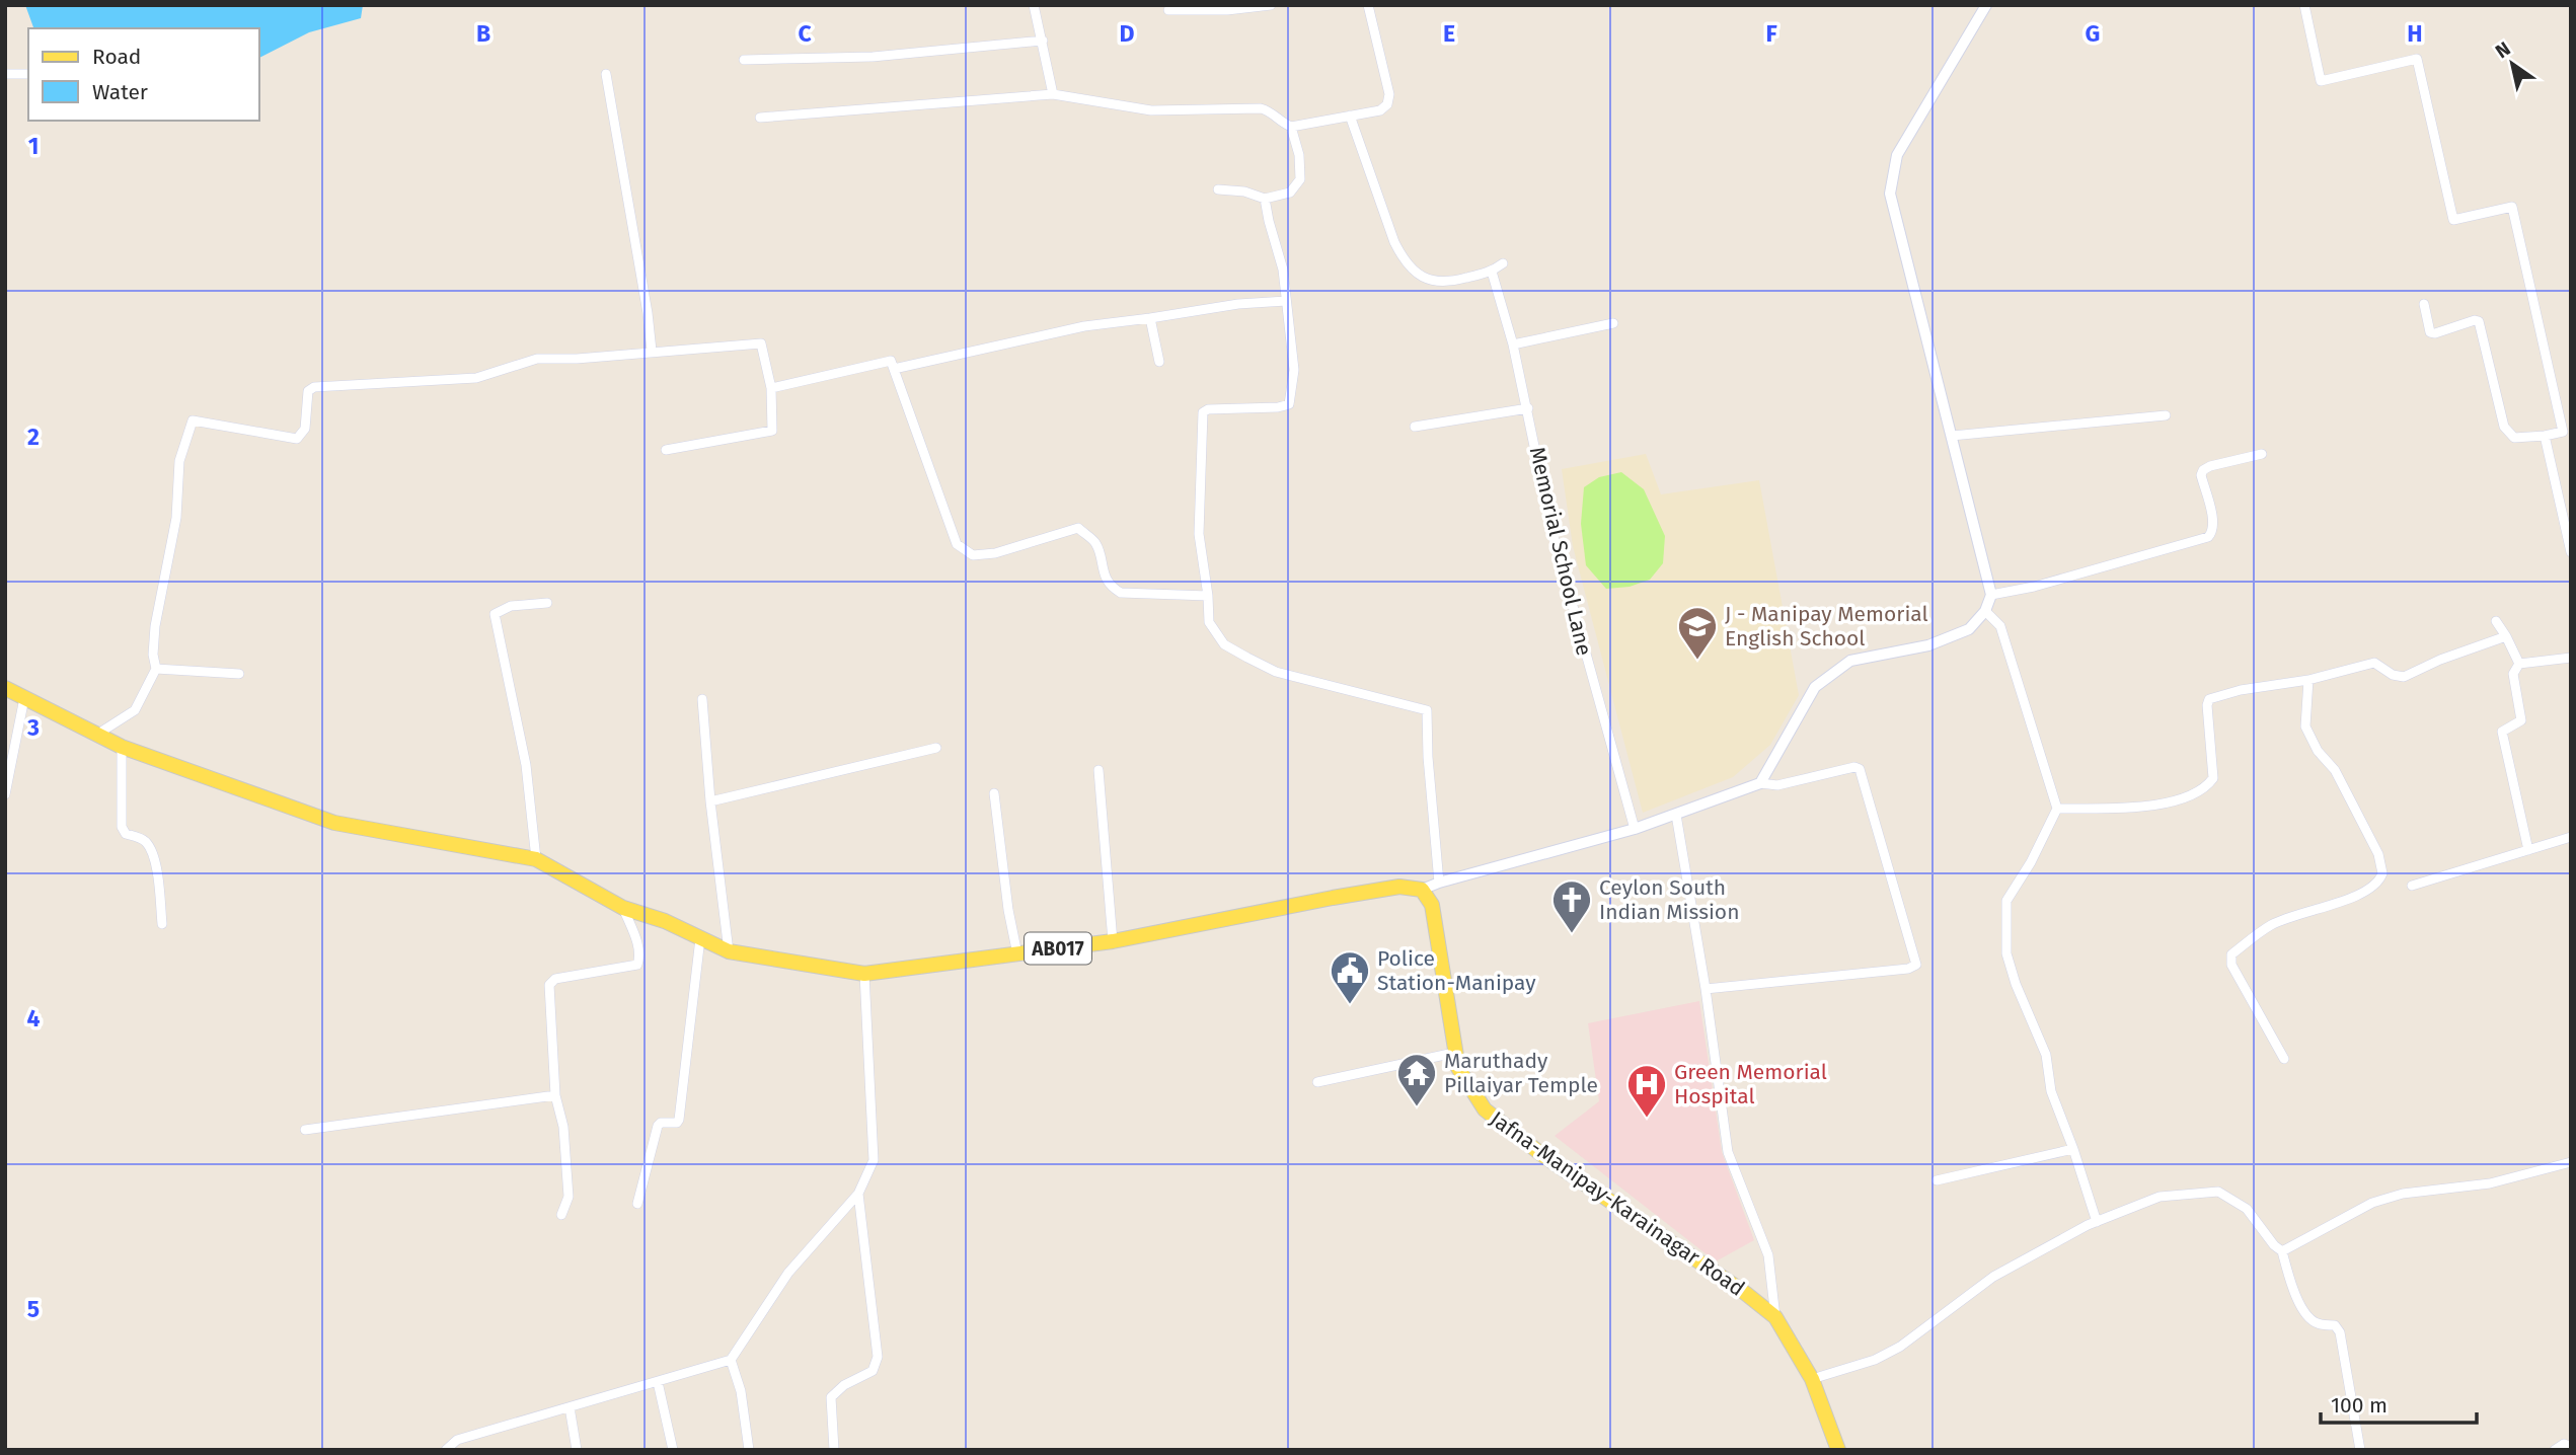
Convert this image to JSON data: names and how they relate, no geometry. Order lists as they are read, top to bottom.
{
  "streets": {
    "main road": ["AB017", "Jafna-Manipay-Karainagar Road"],
    "street": ["Memorial School Lane"]
  },
  "crossings": [
    ["AB017", "Jafna-Manipay-Karainagar Road"]
  ],
  "places": {
    "school or university": ["J - Manipay Memorial English School"],
    "church": ["Ceylon South Indian Mission"],
    "public building": ["Police Station-Manipay"],
    "temple": ["Maruthady Pillaiyar Temple"],
    "hospital": ["Green Memorial Hospital"]
  },
  "legend": ["Road", "Water"],
  "scale_bar": "100 m",
  "north": "top left",
  "grid": {
    "columns": [
      "B",
      "C",
      "D",
      "E",
      "F",
      "G",
      "H"
    ],
    "rows": [
      "1",
      "2",
      "3",
      "4",
      "5"
    ]
  }
}
